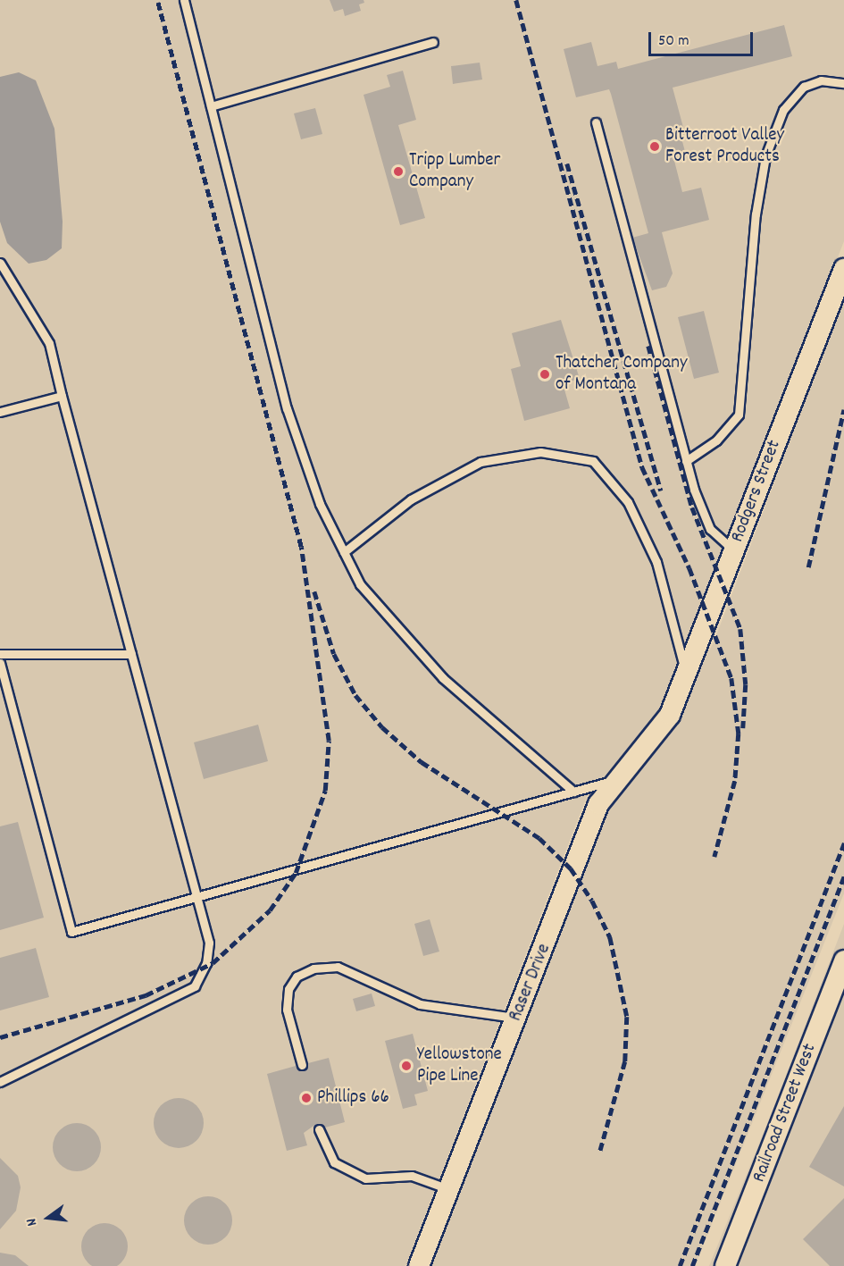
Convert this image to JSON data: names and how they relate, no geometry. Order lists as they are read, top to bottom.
{
  "streets": {
    "street": ["Rodgers Street", "Raser Drive", "Railroad Street West"]
  },
  "crossings": [
    ["Rodgers Street", "Raser Drive"]
  ],
  "places": [
    "Bitterroot Valley Forest Products",
    "Tripp Lumber Company",
    "Thatcher Company of Montana",
    "Yellowstone Pipe Line",
    "Phillips 66"
  ],
  "scale_bar": "50 m",
  "north": "left"
}
